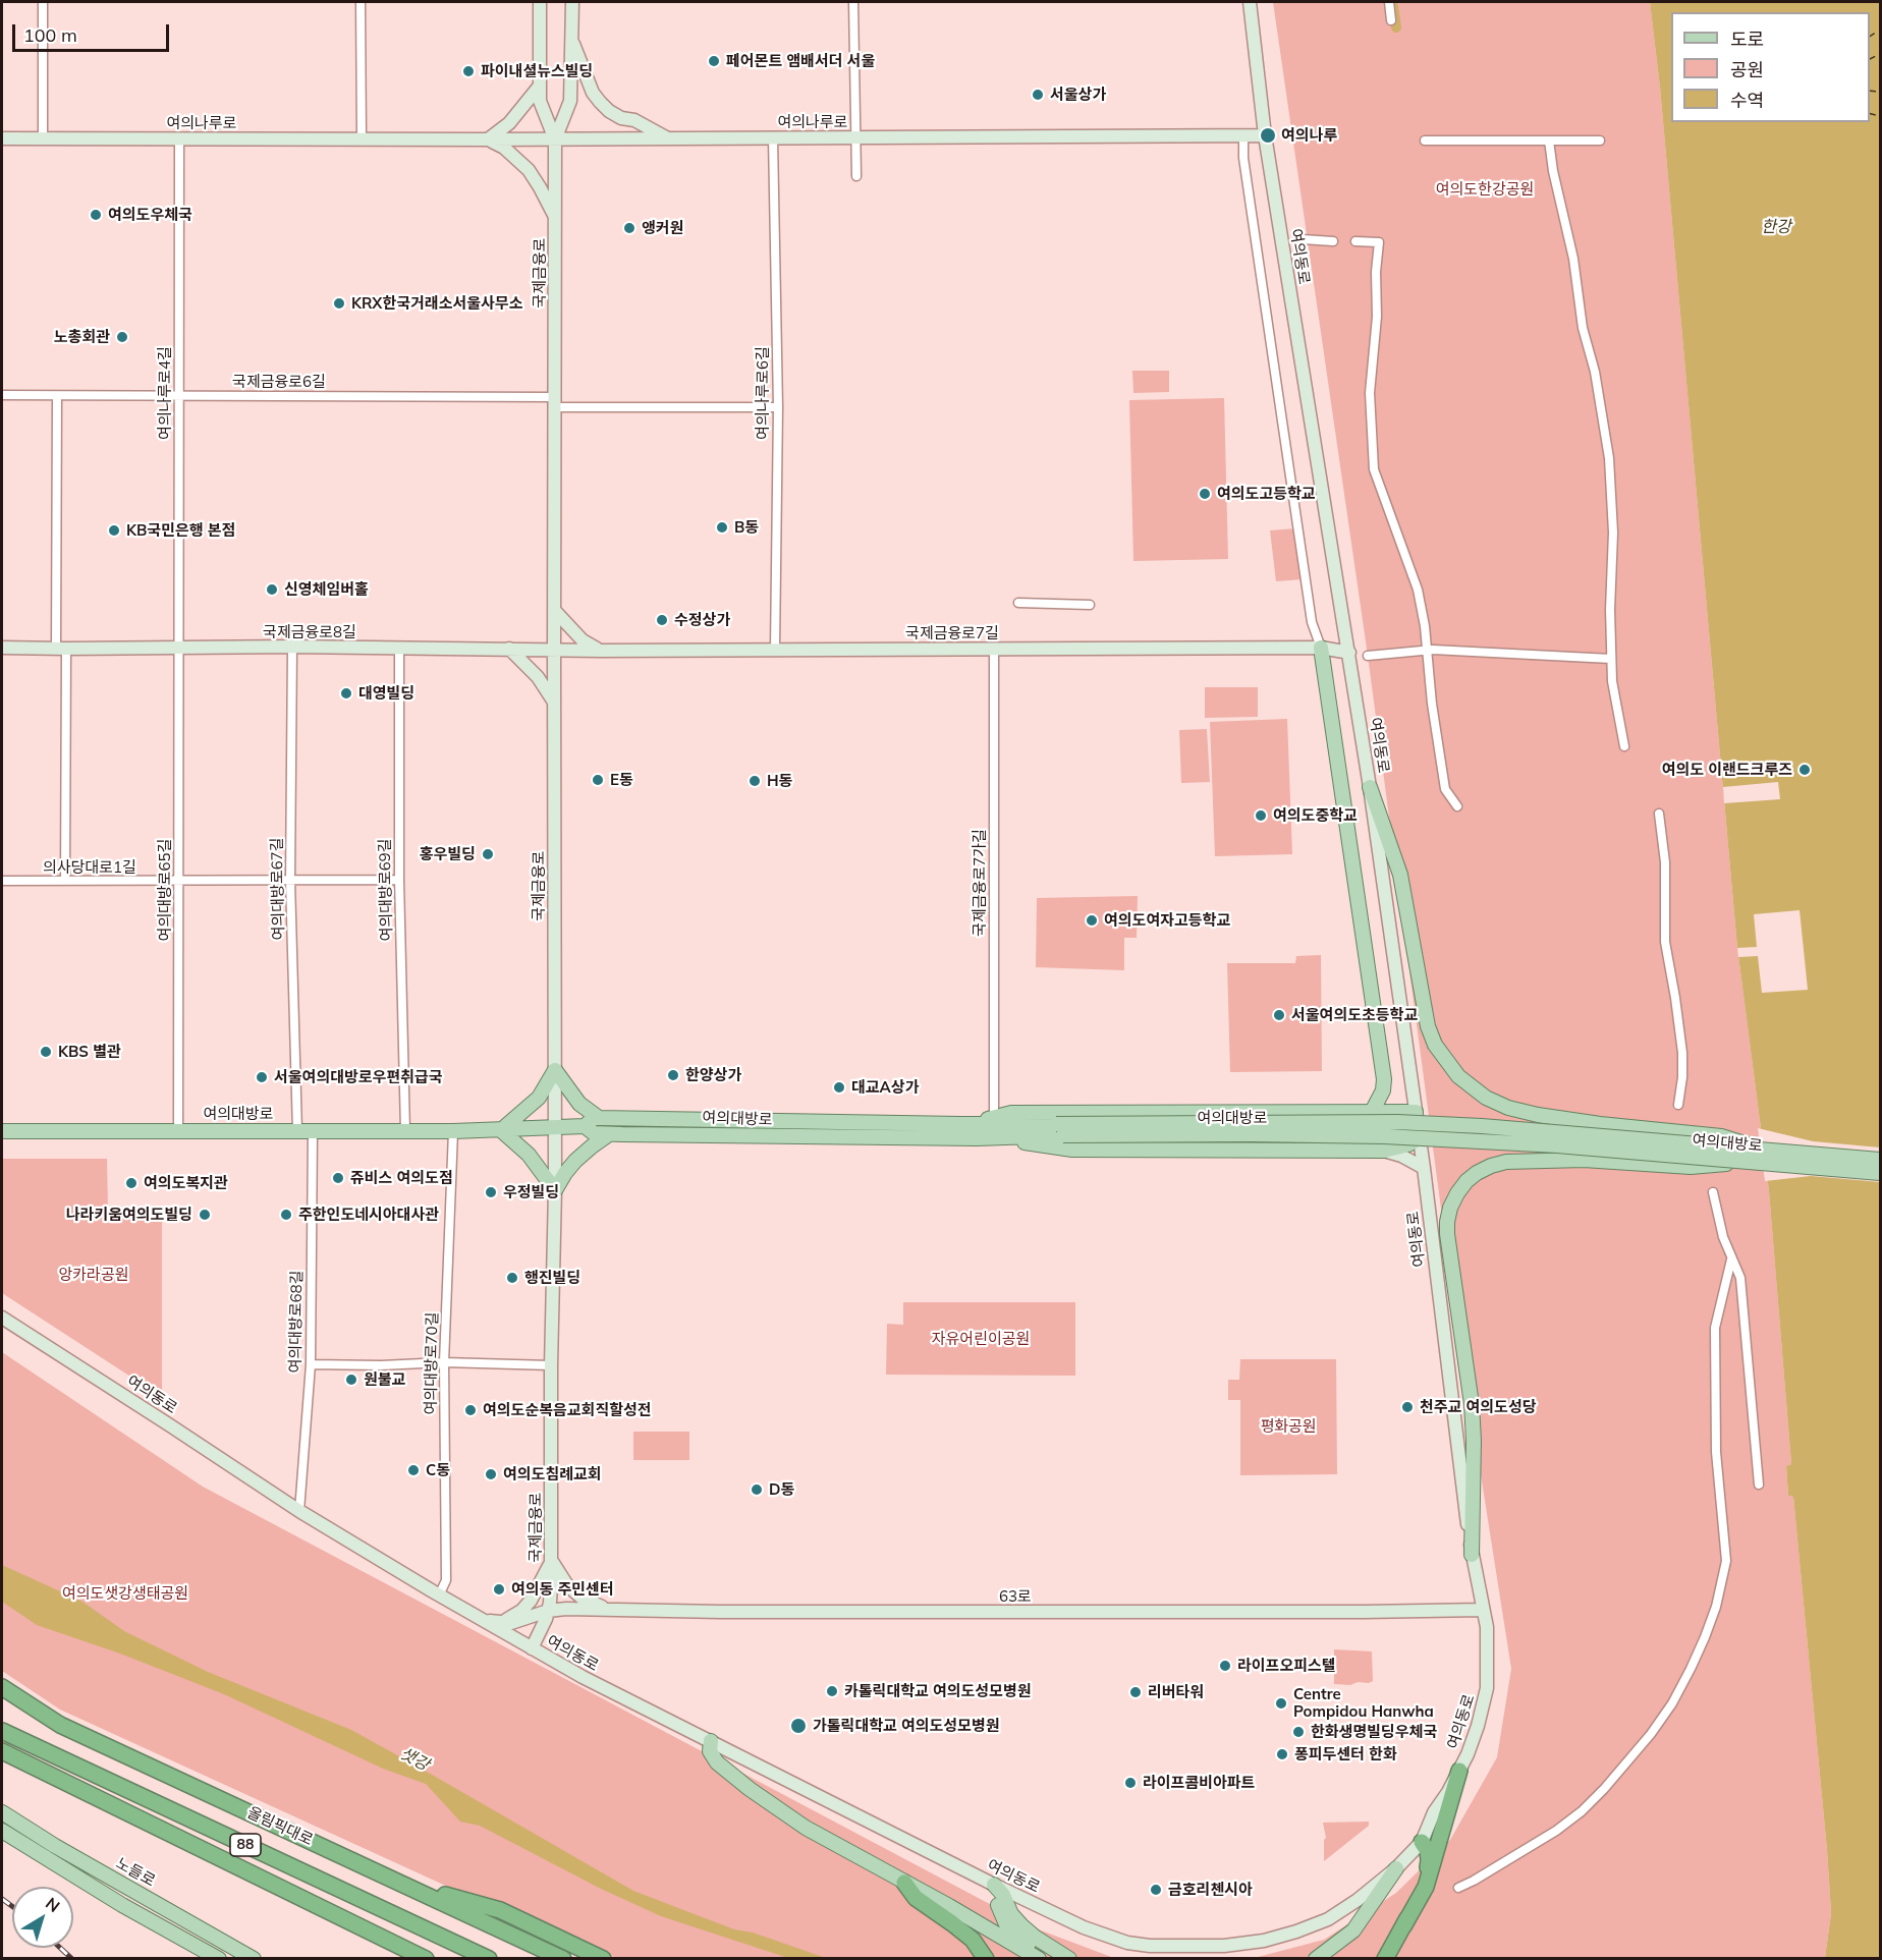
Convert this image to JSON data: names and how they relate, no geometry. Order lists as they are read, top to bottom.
{
  "streets": {
    "highway": ["올림픽대로", "88"],
    "main road": ["여의대방로", "노들로"],
    "street": [
      "여의나루로",
      "여의동로",
      "국제금융로",
      "국제금융로6길",
      "여의나루로4길",
      "여의나루로6길",
      "국제금융로8길",
      "국제금융로7길",
      "의사당대로1길",
      "국제금융로7가길",
      "여의대방로67길",
      "여의대방로65길",
      "여의대방로69길",
      "여의대방로68길",
      "여의대방로70길",
      "63로"
    ]
  },
  "crossings": [
    ["여의나루로", "여의동로"],
    ["여의나루로", "국제금융로"],
    ["여의나루로", "여의나루로4길"],
    ["여의나루로", "여의나루로6길"],
    ["여의동로", "국제금융로"],
    ["여의동로", "국제금융로7길"],
    ["여의동로", "여의대방로68길"],
    ["여의동로", "여의대방로70길"],
    ["여의동로", "63로"],
    ["국제금융로", "국제금융로6길"],
    ["국제금융로", "국제금융로8길"],
    ["국제금융로", "국제금융로7길"],
    ["국제금융로", "여의대방로"],
    ["국제금융로", "63로"],
    ["국제금융로6길", "여의나루로4길"],
    ["여의나루로4길", "국제금융로8길"],
    ["여의나루로4길", "여의대방로65길"],
    ["여의나루로6길", "국제금융로7길"],
    ["국제금융로8길", "국제금융로7길"],
    ["국제금융로8길", "여의대방로67길"],
    ["국제금융로8길", "여의대방로65길"],
    ["국제금융로8길", "여의대방로69길"],
    ["국제금융로7길", "국제금융로7가길"],
    ["의사당대로1길", "여의대방로67길"],
    ["의사당대로1길", "여의대방로65길"],
    ["의사당대로1길", "여의대방로69길"],
    ["여의대방로67길", "여의대방로"],
    ["여의대방로65길", "여의대방로"],
    ["여의대방로69길", "여의대방로"],
    ["여의대방로", "여의대방로68길"],
    ["여의대방로", "여의대방로70길"]
  ],
  "water": ["한강", "샛강"],
  "parks": [
    "여의도한강공원",
    "앙카라공원",
    "자유어린이공원",
    "평화공원",
    "여의도샛강생태공원"
  ],
  "places": [
    "페어몬트 앰배서더 서울",
    "파이내셜뉴스빌딩",
    "서울상가",
    "여의나루",
    "여의도우체국",
    "앵커원",
    "KRX한국거래소서울사무소",
    "노총회관",
    "여의도고등학교",
    "B동",
    "KB국민은행 본점",
    "신영체임버홀",
    "수정상가",
    "대영빌딩",
    "여의도 이랜드크루즈",
    "E동",
    "H동",
    "여의도중학교",
    "홍우빌딩",
    "여의도여자고등학교",
    "서울여의도초등학교",
    "KBS 별관",
    "한양상가",
    "서울여의대방로우편취급국",
    "대교A상가",
    "쥬비스 여의도점",
    "여의도복지관",
    "우정빌딩",
    "나라키움여의도빌딩",
    "주한인도네시아대사관",
    "행진빌딩",
    "원불교",
    "천주교 여의도성당",
    "여의도순복음교회직할성전",
    "C동",
    "여의도침례교회",
    "D동",
    "여의동 주민센터",
    "라이프오피스텔",
    "카톨릭대학교 여의도성모병원",
    "리버타워",
    "Centre Pompidou Hanwha",
    "가톨릭대학교 여의도성모병원",
    "한화생명빌딩우체국",
    "퐁피두센터 한화",
    "라이프콤비아파트",
    "금호리첸시아"
  ],
  "legend": ["도로", "공원", "수역"],
  "scale_bar": "100 m",
  "north": "top right"
}
